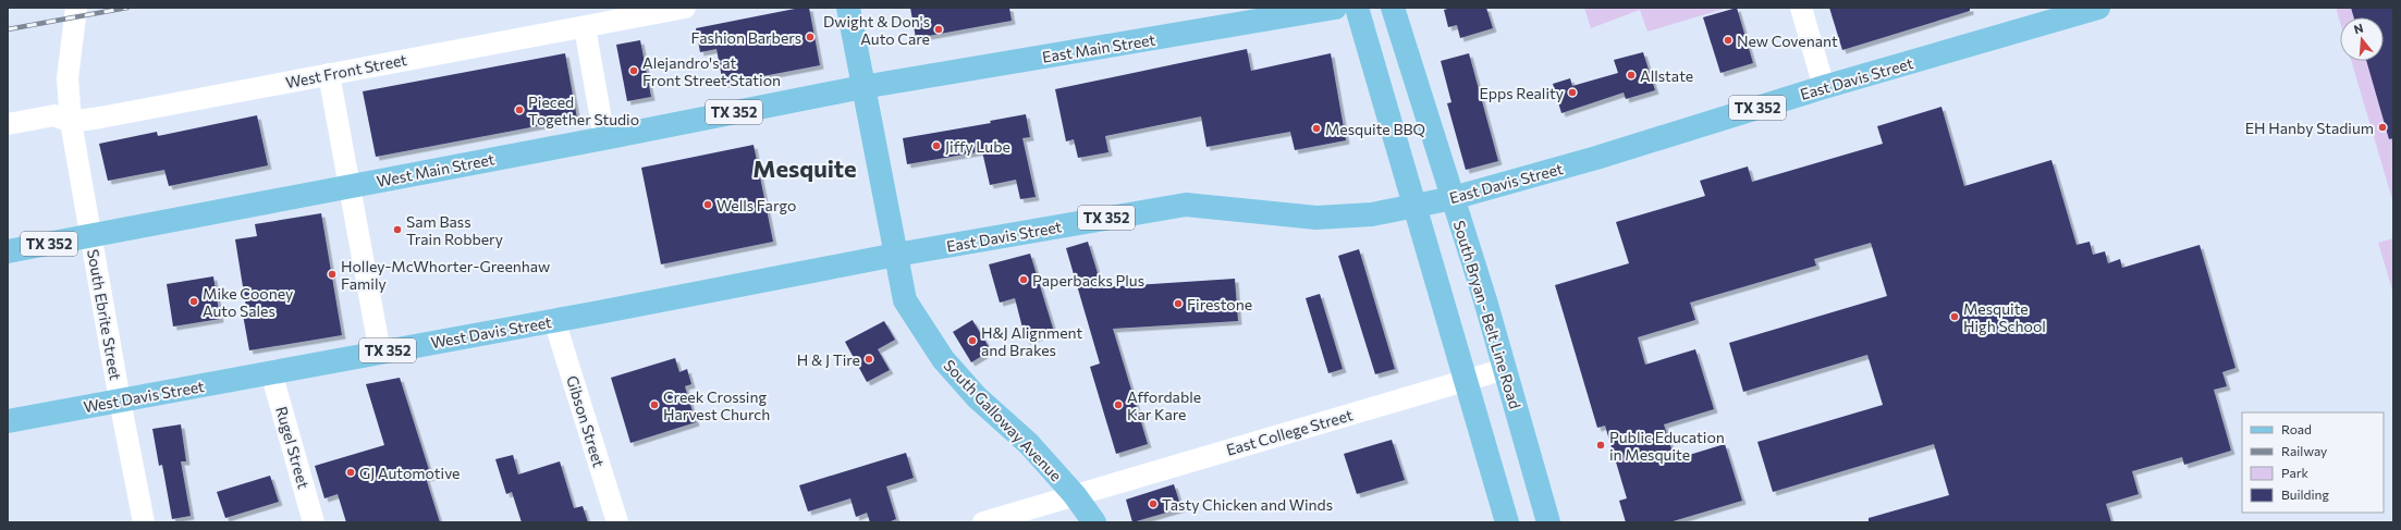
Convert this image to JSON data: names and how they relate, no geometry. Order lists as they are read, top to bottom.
{
  "streets": {
    "main road": [
      "East Main Street",
      "East Davis Street",
      "TX 352",
      "West Main Street",
      "South Bryan - Belt Line Road",
      "West Davis Street",
      "South Galloway Avenue"
    ],
    "street": [
      "West Front Street",
      "South Ebrite Street",
      "Gibson Street",
      "East College Street",
      "Rugel Street"
    ]
  },
  "crossings": [
    ["East Main Street", "West Main Street"],
    ["East Main Street", "South Galloway Avenue"],
    ["West Front Street", "South Ebrite Street"],
    ["East Davis Street", "South Bryan - Belt Line Road"],
    ["East Davis Street", "West Davis Street"],
    ["East Davis Street", "South Galloway Avenue"],
    ["West Main Street", "South Ebrite Street"],
    ["West Main Street", "South Galloway Avenue"],
    ["South Ebrite Street", "West Davis Street"],
    ["South Bryan - Belt Line Road", "East College Street"],
    ["West Davis Street", "South Galloway Avenue"],
    ["West Davis Street", "Gibson Street"],
    ["West Davis Street", "Rugel Street"],
    ["South Galloway Avenue", "East College Street"]
  ],
  "districts": ["Mesquite"],
  "places": [
    "Dwight & Don's Auto Care",
    "Fashion Barbers",
    "New Covenant",
    "Alejandro's at Front Street Station",
    "Allstate",
    "Epps Reality",
    "Pieced Together Studio",
    "EH Hanby Stadium",
    "Mesquite BBQ",
    "Jiffy Lube",
    "Wells Fargo",
    "Sam Bass Train Robbery",
    "Holley-McWhorter-Greenhaw Family",
    "Paperbacks Plus",
    "Mike Cooney Auto Sales",
    "Firestone",
    "Mesquite High School",
    "H&J Alignment and Brakes",
    "H & J Tire",
    "Creek Crossing Harvest Church",
    "Affordable Kar Kare",
    "Public Education in Mesquite",
    "GJ Automotive",
    "Tasty Chicken and Winds"
  ],
  "legend": [
    "Road",
    "Railway",
    "Park",
    "Building"
  ],
  "north": "top"
}
